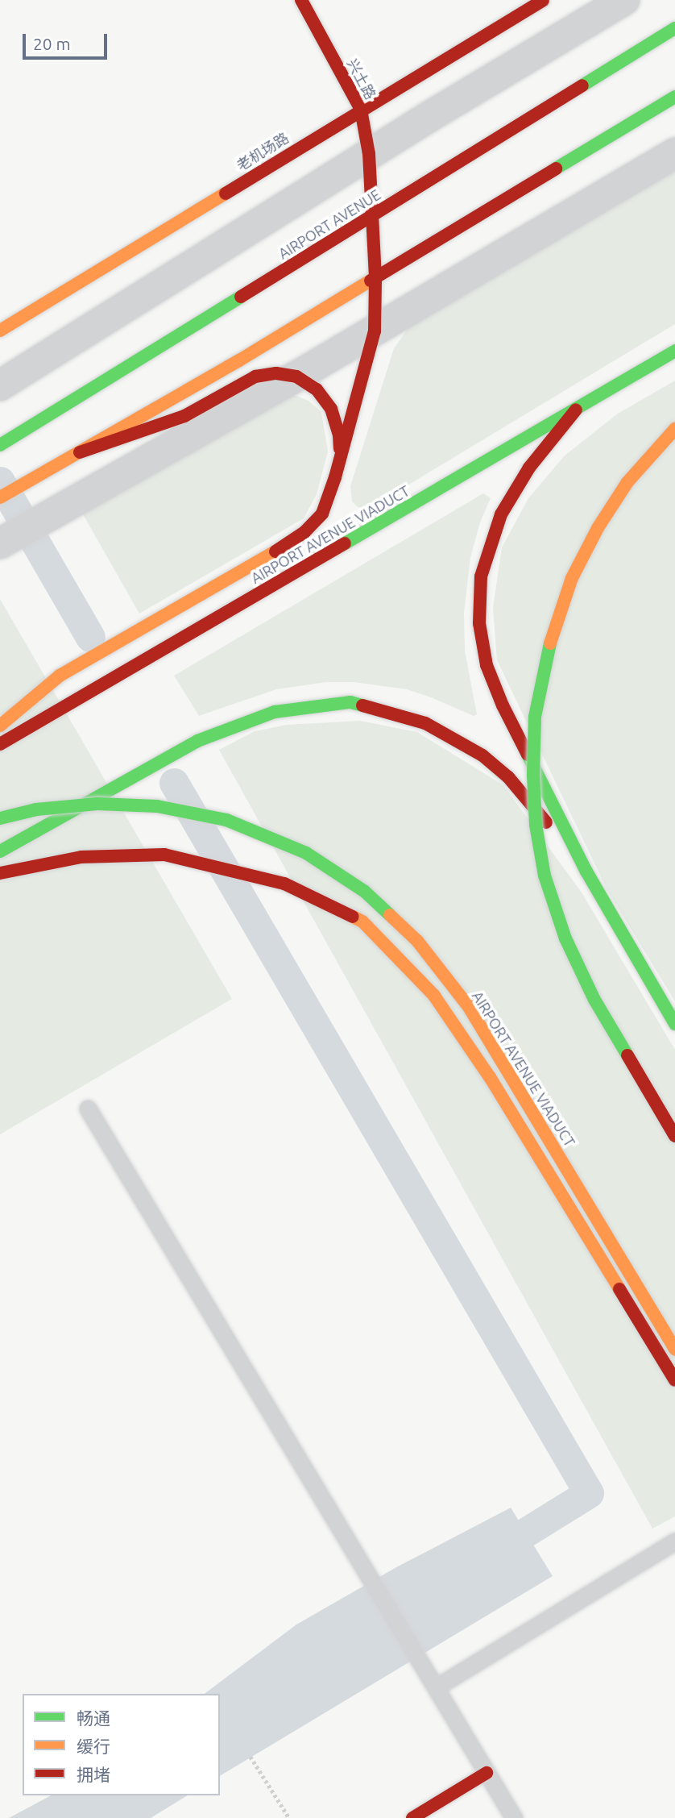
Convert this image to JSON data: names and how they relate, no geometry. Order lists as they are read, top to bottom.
{
  "streets": {
    "main road": [
      "兴土路",
      "老机场路",
      "AIRPORT AVENUE",
      "AIRPORT AVENUE VIADUCT"
    ]
  },
  "crossings": [
    ["兴土路", "老机场路"],
    ["兴土路", "AIRPORT AVENUE"]
  ],
  "legend": ["畅通", "缓行", "拥堵"],
  "scale_bar": "20 m"
}
